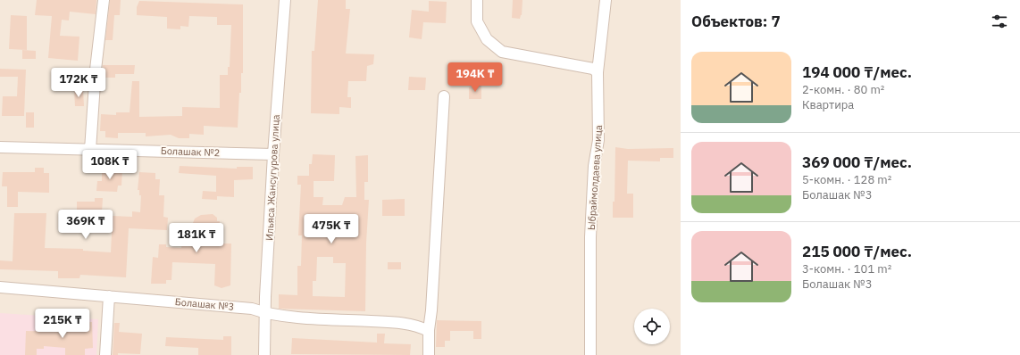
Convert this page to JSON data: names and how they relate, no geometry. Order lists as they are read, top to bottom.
{
  "streets": {
    "street": [
      "Болашак №2",
      "Ильяса Жансугурова улица",
      "Ыбраймолдаева улица",
      "Болашак №3"
    ]
  },
  "crossings": [
    ["Болашак №2", "Ильяса Жансугурова улица"],
    ["Ильяса Жансугурова улица", "Болашак №3"]
  ],
  "page": {
    "heading": "Объектов: 7",
    "list": [
      {
        "name": "194 000 ₸/мес.",
        "note": "2-комн. · 80 m² · Квартира"
      },
      {
        "name": "369 000 ₸/мес.",
        "note": "5-комн. · 128 m² · Болашак №3"
      },
      {
        "name": "215 000 ₸/мес.",
        "note": "3-комн. · 101 m² · Болашак №3"
      }
    ],
    "price": [
      "194K ₸",
      "172K ₸",
      "108K ₸",
      "369K ₸",
      "475K ₸",
      "181K ₸",
      "215K ₸"
    ]
  }
}
